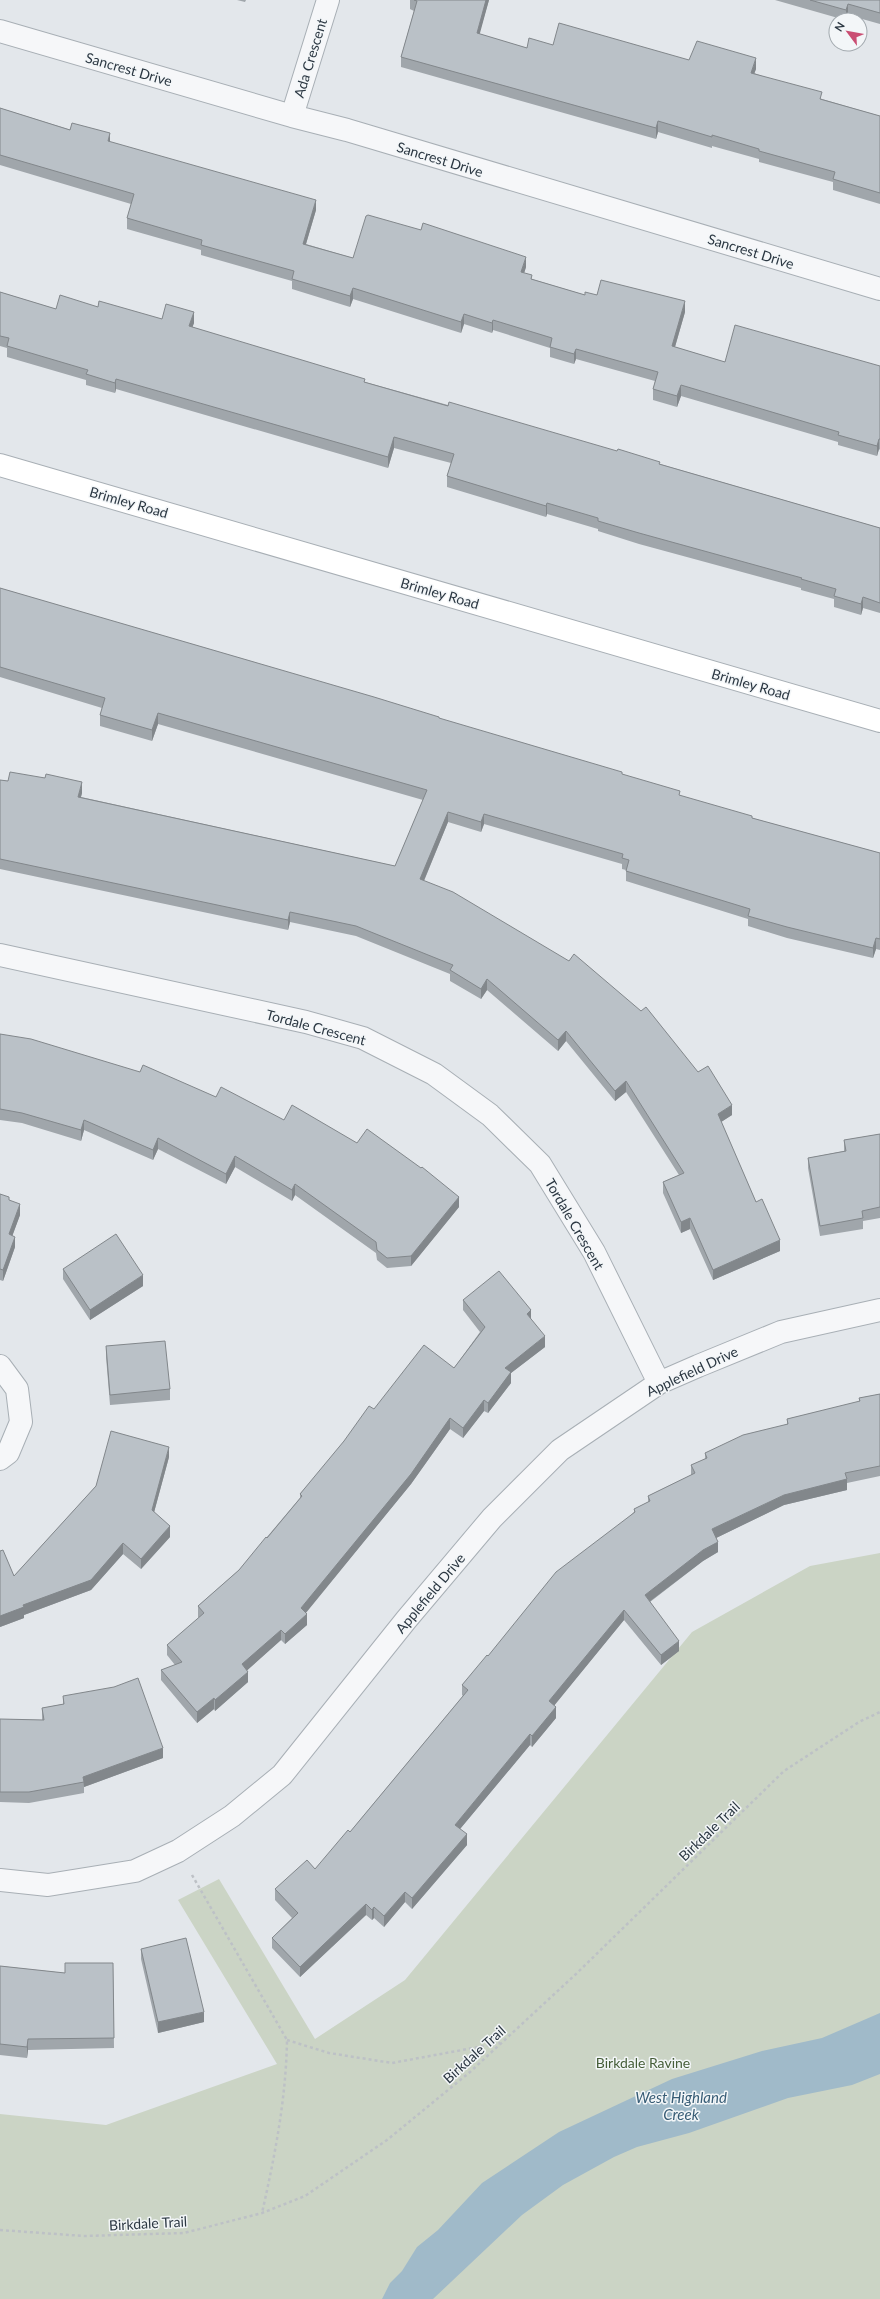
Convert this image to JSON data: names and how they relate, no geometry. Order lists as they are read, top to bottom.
{
  "streets": {
    "main road": ["Brimley Road"],
    "street": [
      "Ada Crescent",
      "Sancrest Drive",
      "Tordale Crescent",
      "Applefield Drive"
    ],
    "path": ["Birkdale Trail"]
  },
  "crossings": [
    ["Ada Crescent", "Sancrest Drive"],
    ["Tordale Crescent", "Applefield Drive"]
  ],
  "water": ["West Highland Creek"],
  "parks": ["Birkdale Ravine"],
  "north": "top left"
}
